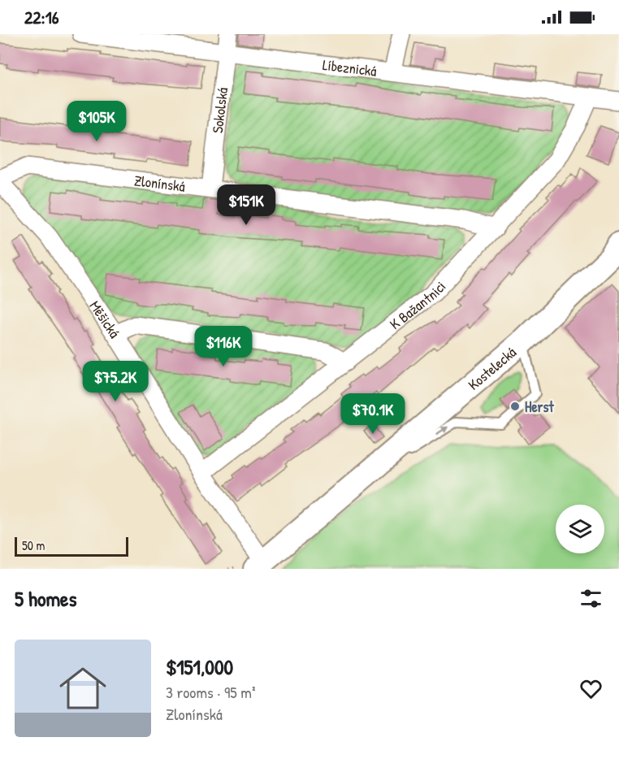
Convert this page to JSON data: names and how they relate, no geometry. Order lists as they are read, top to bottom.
{
  "streets": {
    "main road": ["Kostelecká"],
    "street": [
      "Líbeznická",
      "Sokolská",
      "Zlonínská",
      "K Bažantnici",
      "Měšická"
    ]
  },
  "crossings": [
    ["Líbeznická", "Sokolská"],
    ["Líbeznická", "K Bažantnici"],
    ["Sokolská", "Zlonínská"],
    ["Zlonínská", "K Bažantnici"],
    ["Zlonínská", "Měšická"],
    ["K Bažantnici", "Měšická"],
    ["Měšická", "Kostelecká"]
  ],
  "places": ["Herst"],
  "scale_bar": "50 m",
  "page": {
    "status": "22:16",
    "price": [
      "$105K",
      "$151K",
      "$116K",
      "$75.2K",
      "$70.1K"
    ],
    "scale": "50 m",
    "heading": "5 homes",
    "list": [
      {
        "name": "$151,000",
        "note": "3 rooms · 95 m² · Zlonínská"
      }
    ]
  }
}
